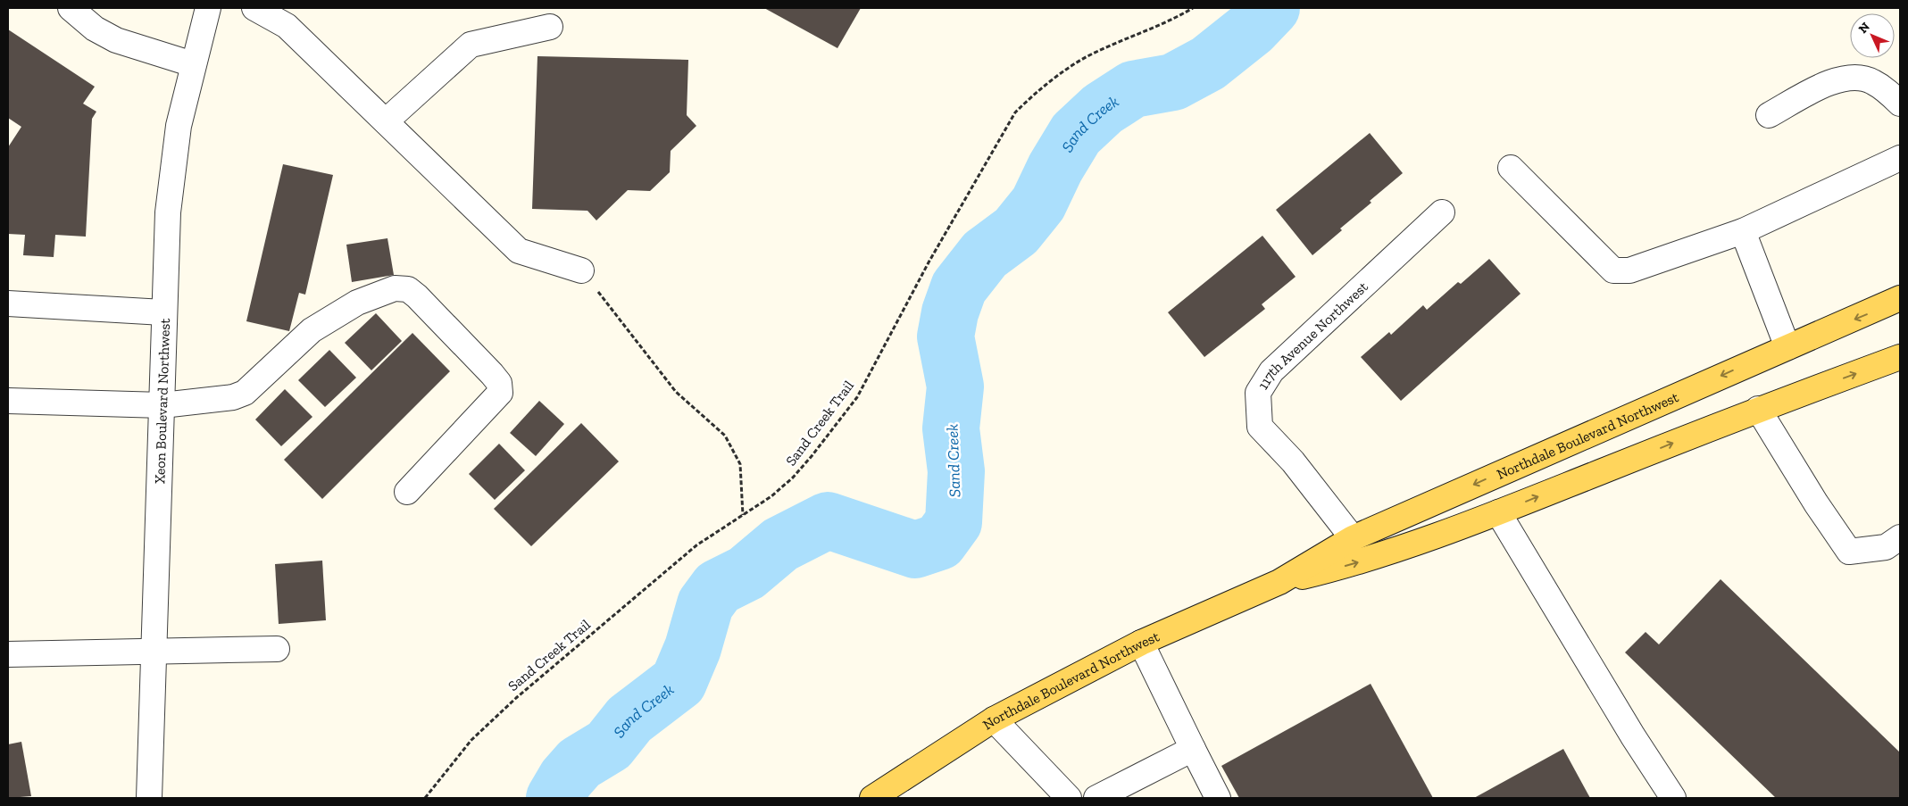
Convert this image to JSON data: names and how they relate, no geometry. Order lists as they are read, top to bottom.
{
  "streets": {
    "main road": ["Northdale Boulevard Northwest"],
    "street": ["117th Avenue Northwest", "Xeon Boulevard Northwest"],
    "path": ["Sand Creek Trail"]
  },
  "crossings": [
    ["117th Avenue Northwest", "Northdale Boulevard Northwest"]
  ],
  "water": ["Sand Creek"],
  "north": "top left"
}
